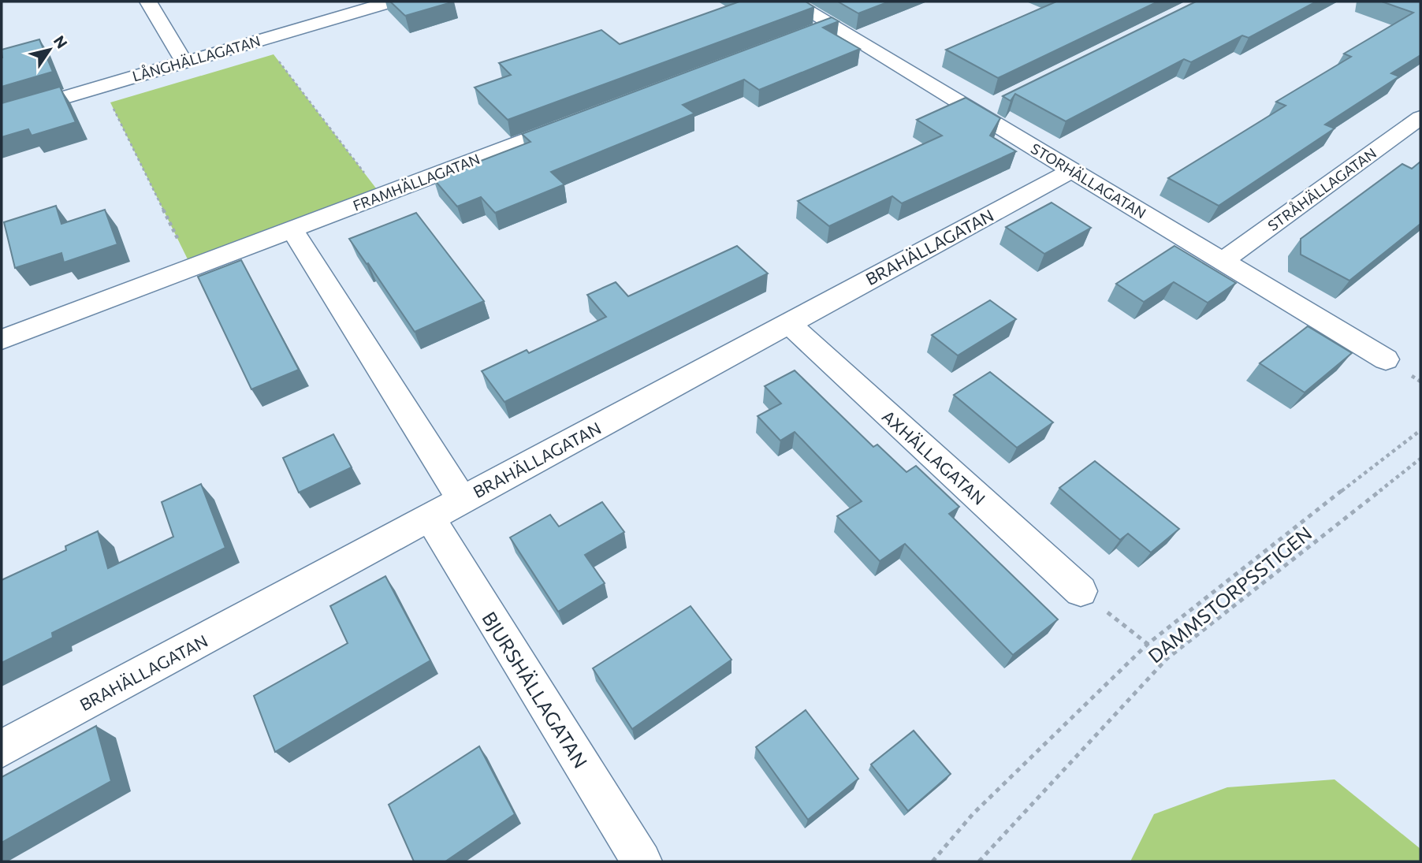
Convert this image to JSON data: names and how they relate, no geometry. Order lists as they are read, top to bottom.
{
  "streets": {
    "street": [
      "LÅNGHÄLLAGATAN",
      "STORHÄLLAGATAN",
      "FRAMHÄLLAGATAN",
      "STRÅHÄLLAGATAN",
      "BRAHÄLLAGATAN",
      "AXHÄLLAGATAN",
      "BJURSHÄLLAGATAN"
    ],
    "path": ["DAMMSTORPSSTIGEN"]
  },
  "crossings": [
    ["STORHÄLLAGATAN", "STRÅHÄLLAGATAN"],
    ["STORHÄLLAGATAN", "BRAHÄLLAGATAN"],
    ["BRAHÄLLAGATAN", "AXHÄLLAGATAN"],
    ["BRAHÄLLAGATAN", "BJURSHÄLLAGATAN"]
  ],
  "north": "top right"
}
